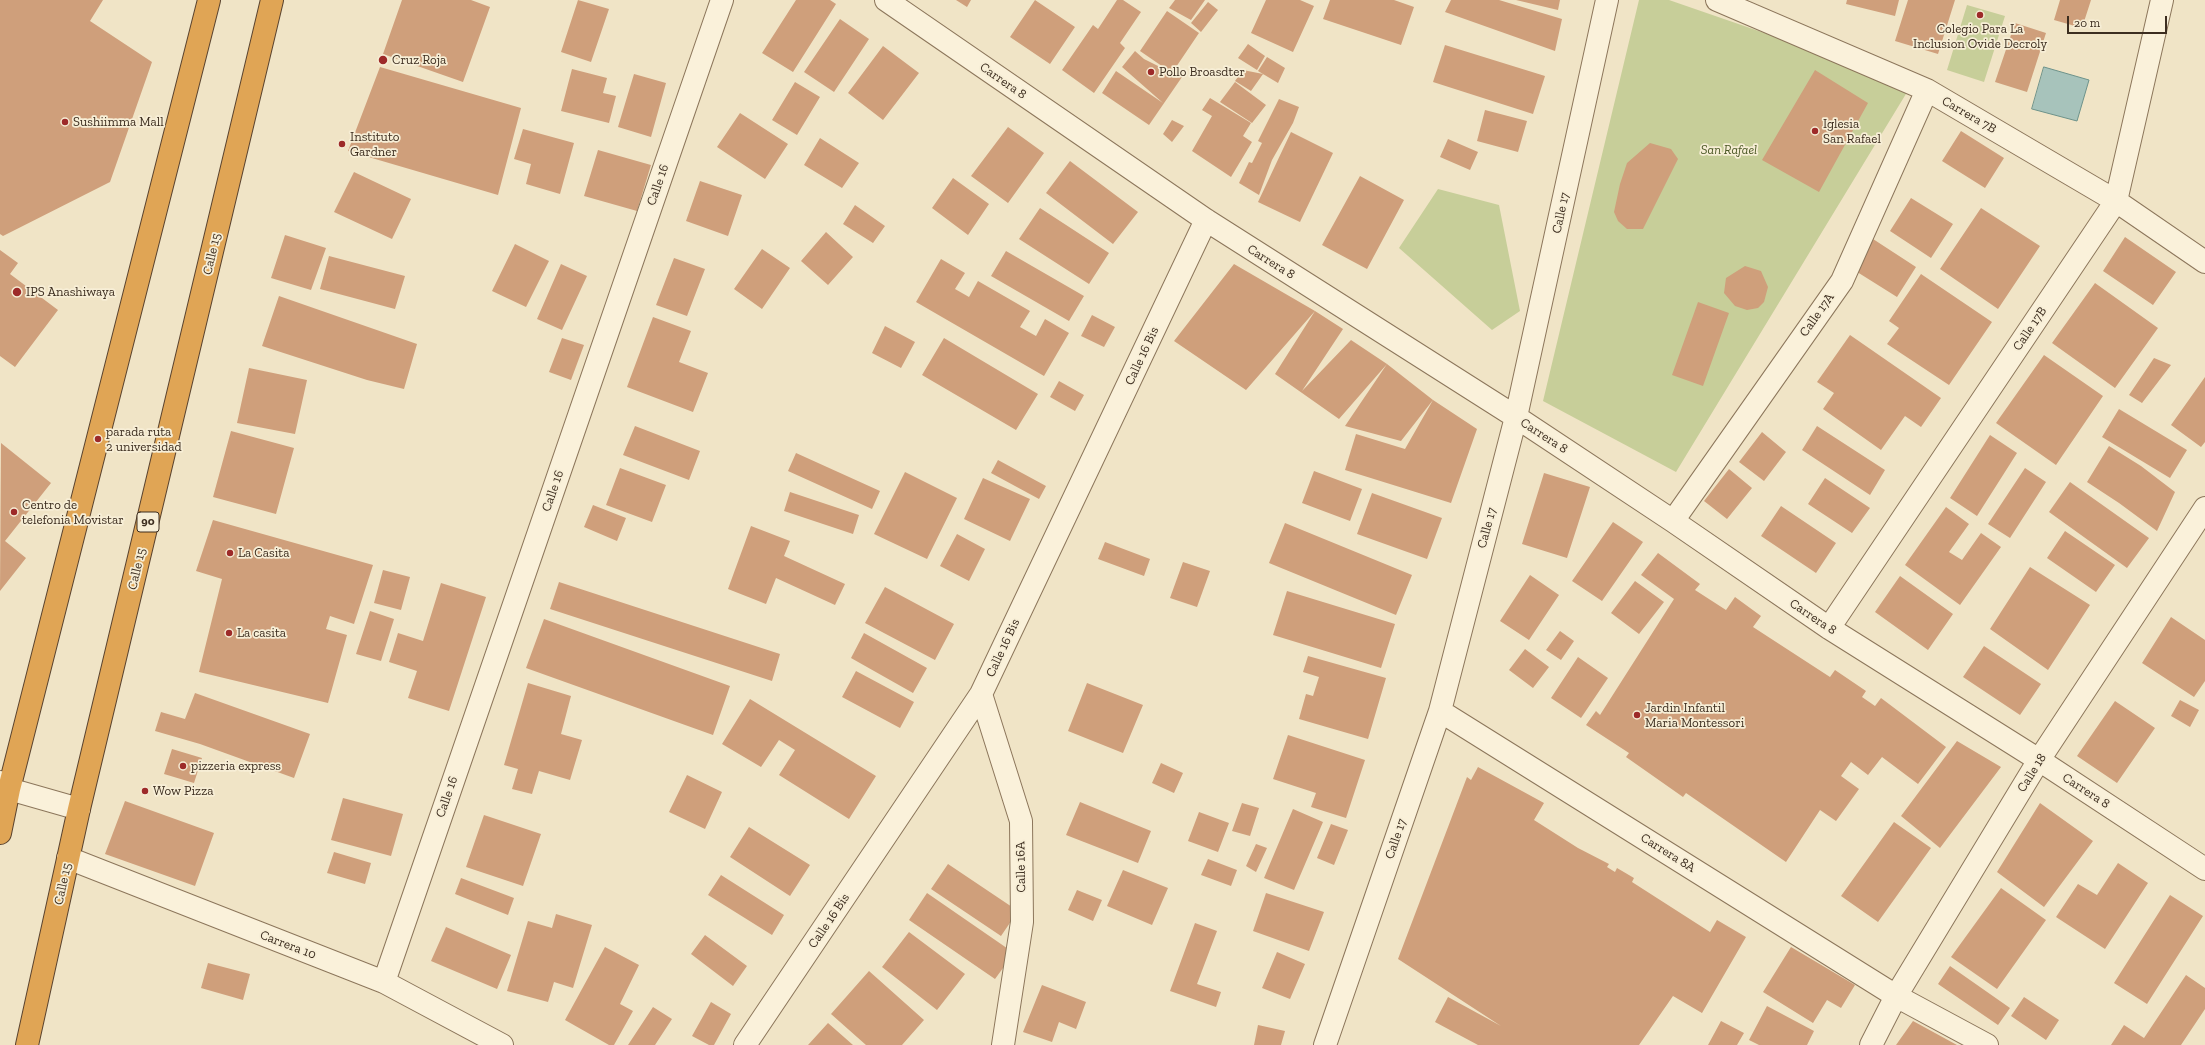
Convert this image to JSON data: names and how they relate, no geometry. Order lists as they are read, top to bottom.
{
  "streets": {
    "highway": ["Calle 15", "90"],
    "street": [
      "Carrera 8",
      "Carrera 7B",
      "Calle 16",
      "Calle 17",
      "Calle 17A",
      "Calle 17B",
      "Calle 16 Bis",
      "Calle 18",
      "Carrera 8A",
      "Calle 16A",
      "Carrera 10"
    ]
  },
  "crossings": [
    ["Carrera 8", "Calle 17"],
    ["Carrera 8", "Calle 17A"],
    ["Carrera 8", "Calle 17B"],
    ["Carrera 8", "Calle 16 Bis"],
    ["Carrera 8", "Calle 18"],
    ["Carrera 7B", "Calle 17A"],
    ["Carrera 7B", "Calle 17B"],
    ["Calle 16", "Carrera 10"],
    ["Calle 17", "Carrera 8A"],
    ["Calle 15", "Carrera 10"],
    ["Calle 16 Bis", "Calle 16A"],
    ["Calle 18", "Carrera 8A"]
  ],
  "parks": ["San Rafael"],
  "places": [
    "Colegio Para La Inclusion Ovide Decroly",
    "Cruz Roja",
    "Pollo Broasdter",
    "Sushiimma Mall",
    "Iglesia San Rafael",
    "Instituto Gardner",
    "IPS Anashiwaya",
    "parada ruta 2 universidad",
    "Centro de telefonia Movistar",
    "La Casita",
    "La casita",
    "Jardin Infantil Maria Montessori",
    "pizzeria express",
    "Wow Pizza"
  ],
  "scale_bar": "20 m"
}
